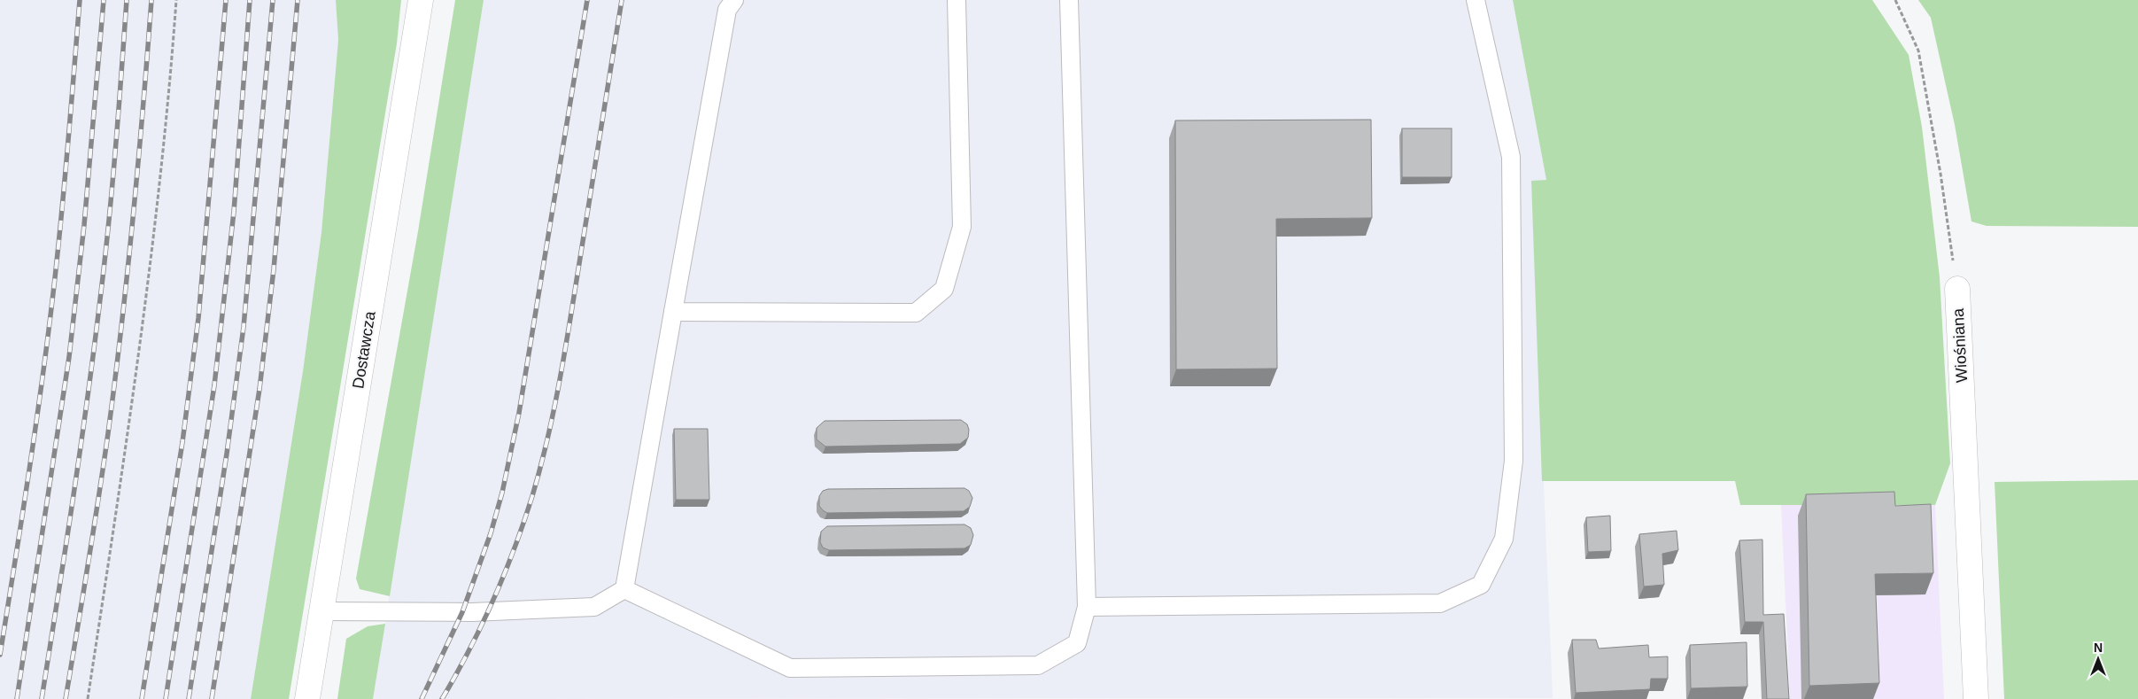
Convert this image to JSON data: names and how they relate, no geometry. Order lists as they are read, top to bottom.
{
  "streets": {
    "street": ["Wiośniana", "Dostawcza"]
  },
  "north": "top"
}
